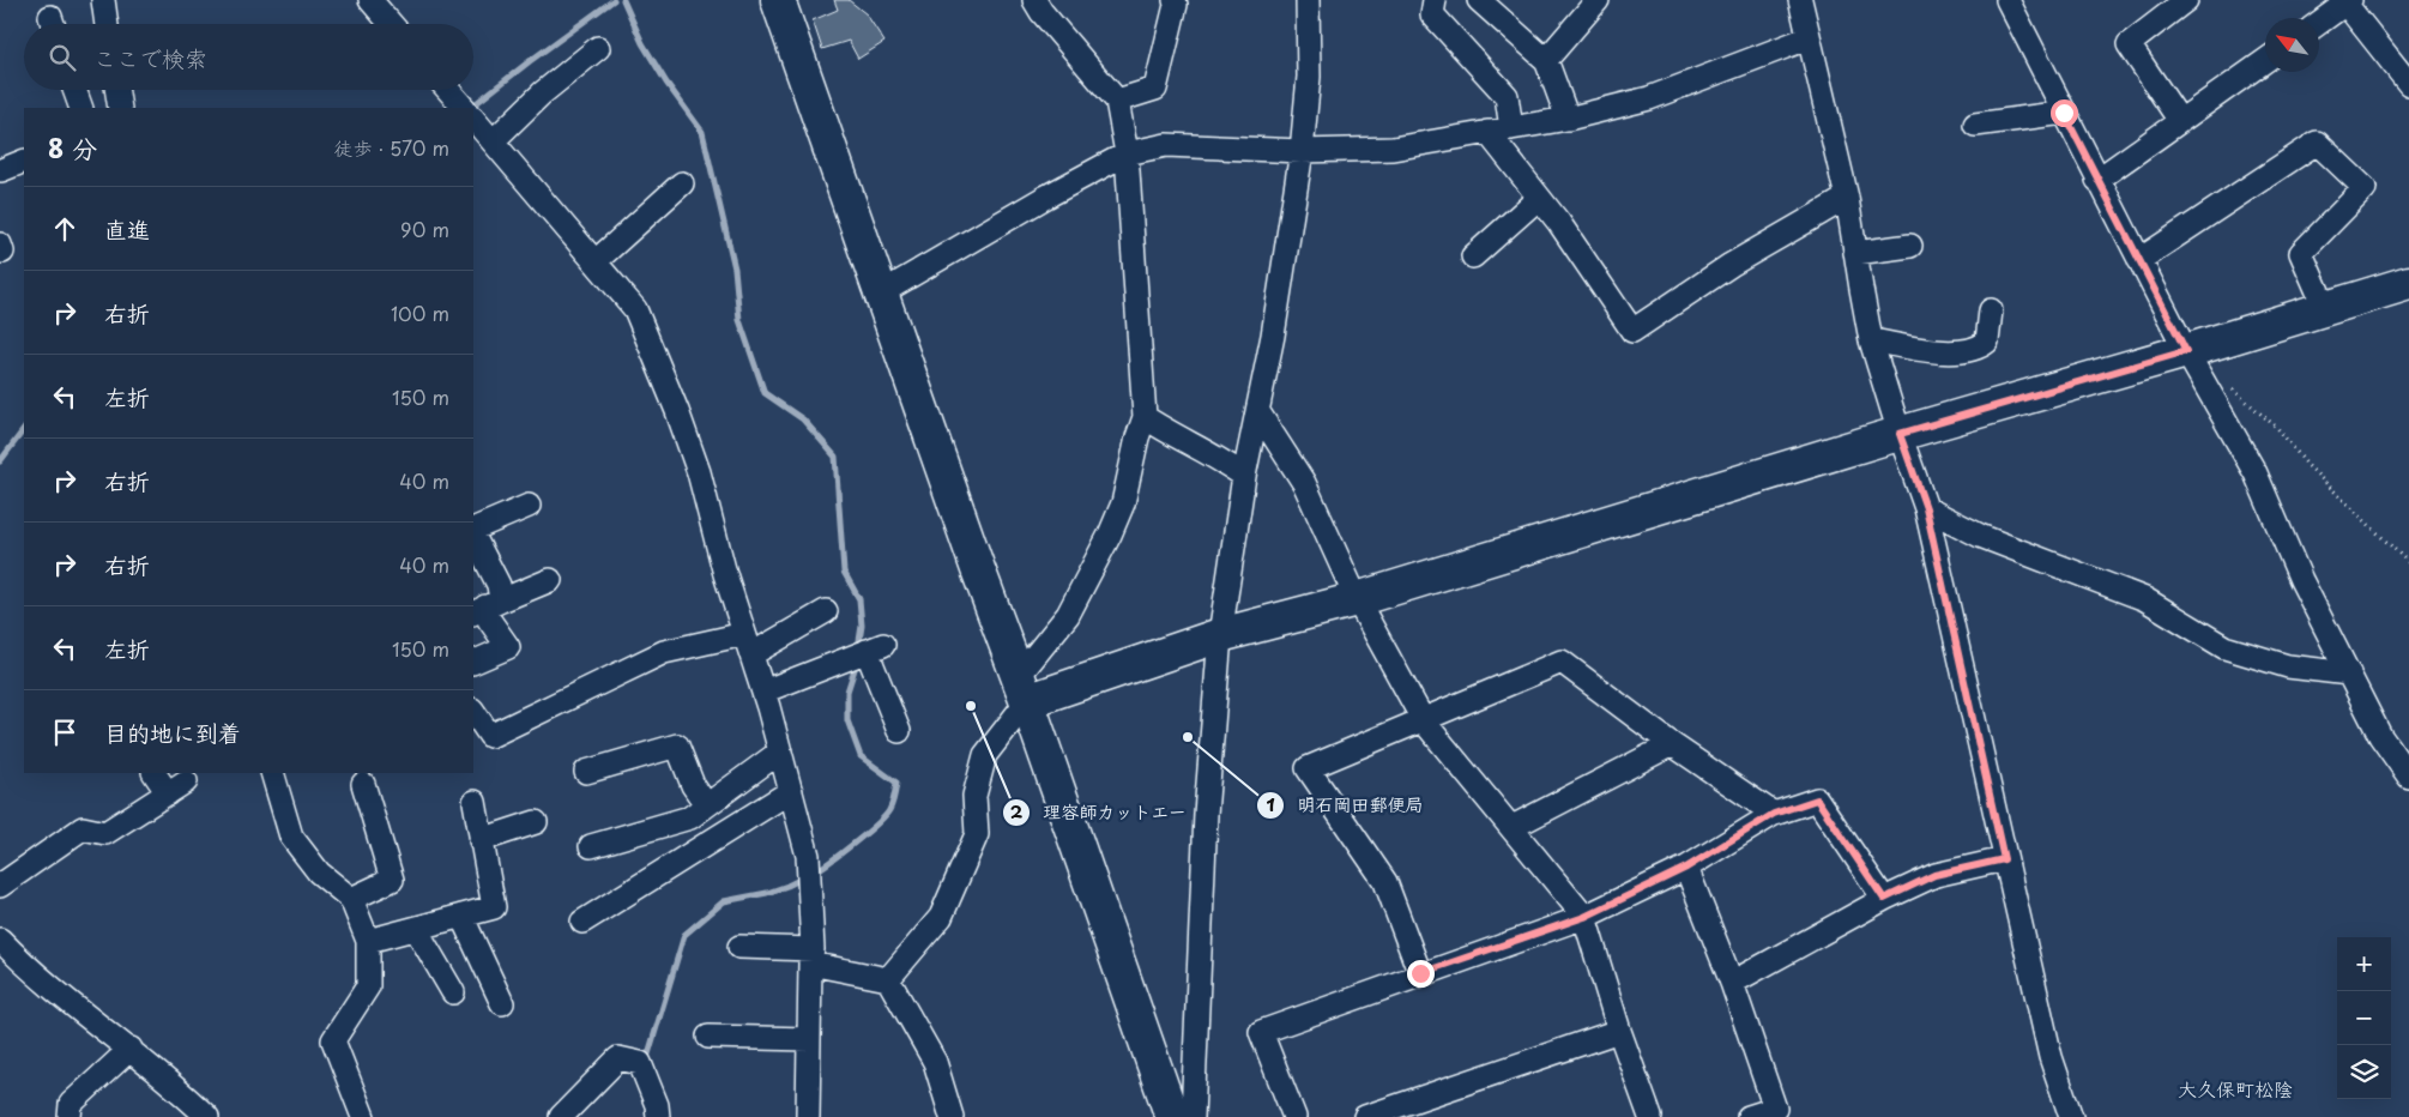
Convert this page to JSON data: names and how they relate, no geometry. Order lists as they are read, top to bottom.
{
  "districts": ["大久保町松陰"],
  "places": ["理容師カットエー", "明石岡田郵便局"],
  "north": "top left",
  "page": {
    "search": "ここで検索",
    "heading": ["8 分", "徒歩 · 570 m"],
    "list": [
      ["直進", "90 m"],
      ["右折", "100 m"],
      ["左折", "150 m"],
      ["右折", "40 m"],
      ["右折", "40 m"],
      ["左折", "150 m"],
      "目的地に到着"
    ],
    "map_buttons": ["+", "−"]
  }
}
